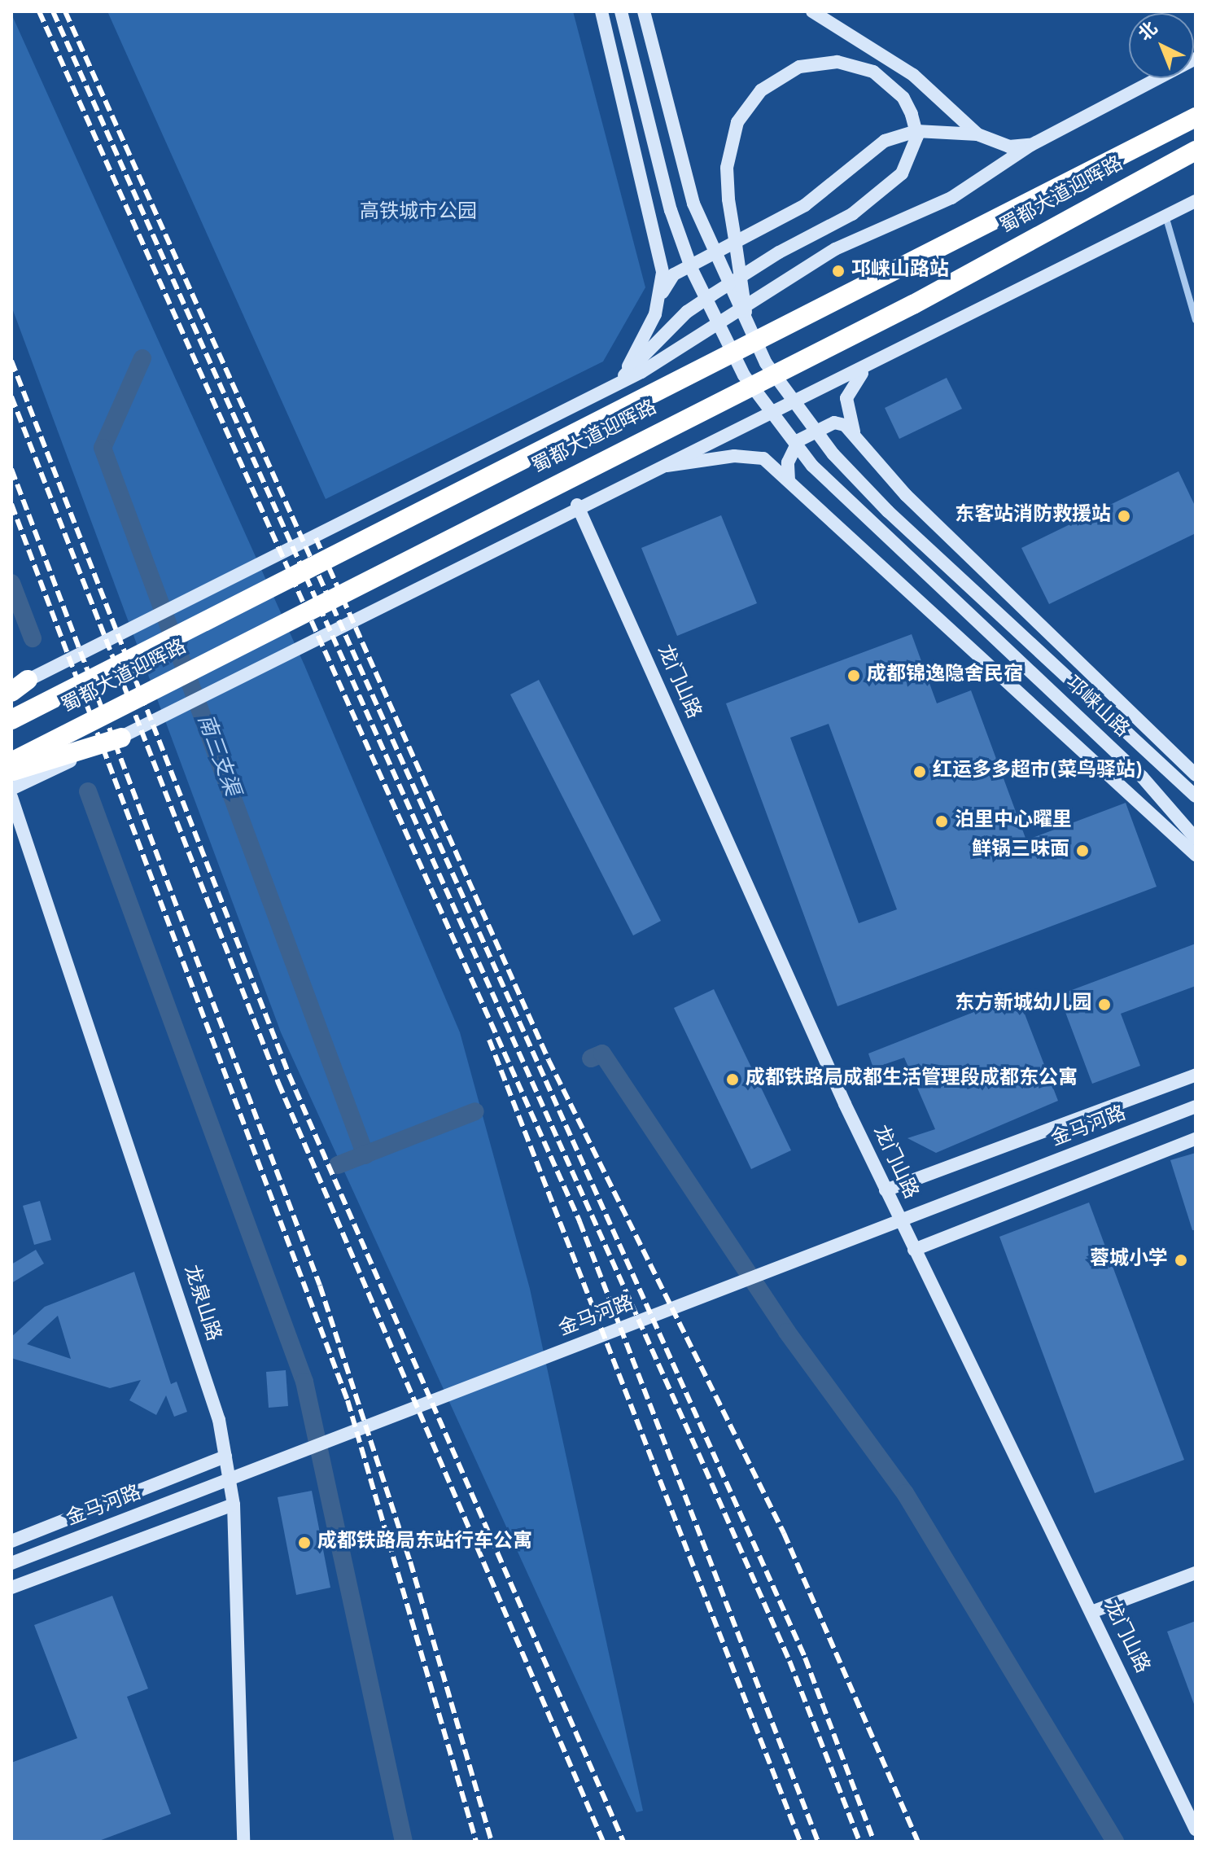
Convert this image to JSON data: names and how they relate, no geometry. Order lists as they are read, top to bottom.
{
  "streets": {
    "highway": ["蜀都大道迎晖路"],
    "street": [
      "龙门山路",
      "邛崃山路",
      "金马河路",
      "龙泉山路"
    ]
  },
  "water": ["南三支渠"],
  "parks": ["高铁城市公园"],
  "places": [
    "邛崃山路站",
    "东客站消防救援站",
    "成都锦逸隐舍民宿",
    "红运多多超市(菜鸟驿站)",
    "泊里中心曜里",
    "鲜锅三味面",
    "东方新城幼儿园",
    "成都铁路局成都生活管理段成都东公寓",
    "蓉城小学",
    "成都铁路局东站行车公寓"
  ],
  "north": "top left"
}
